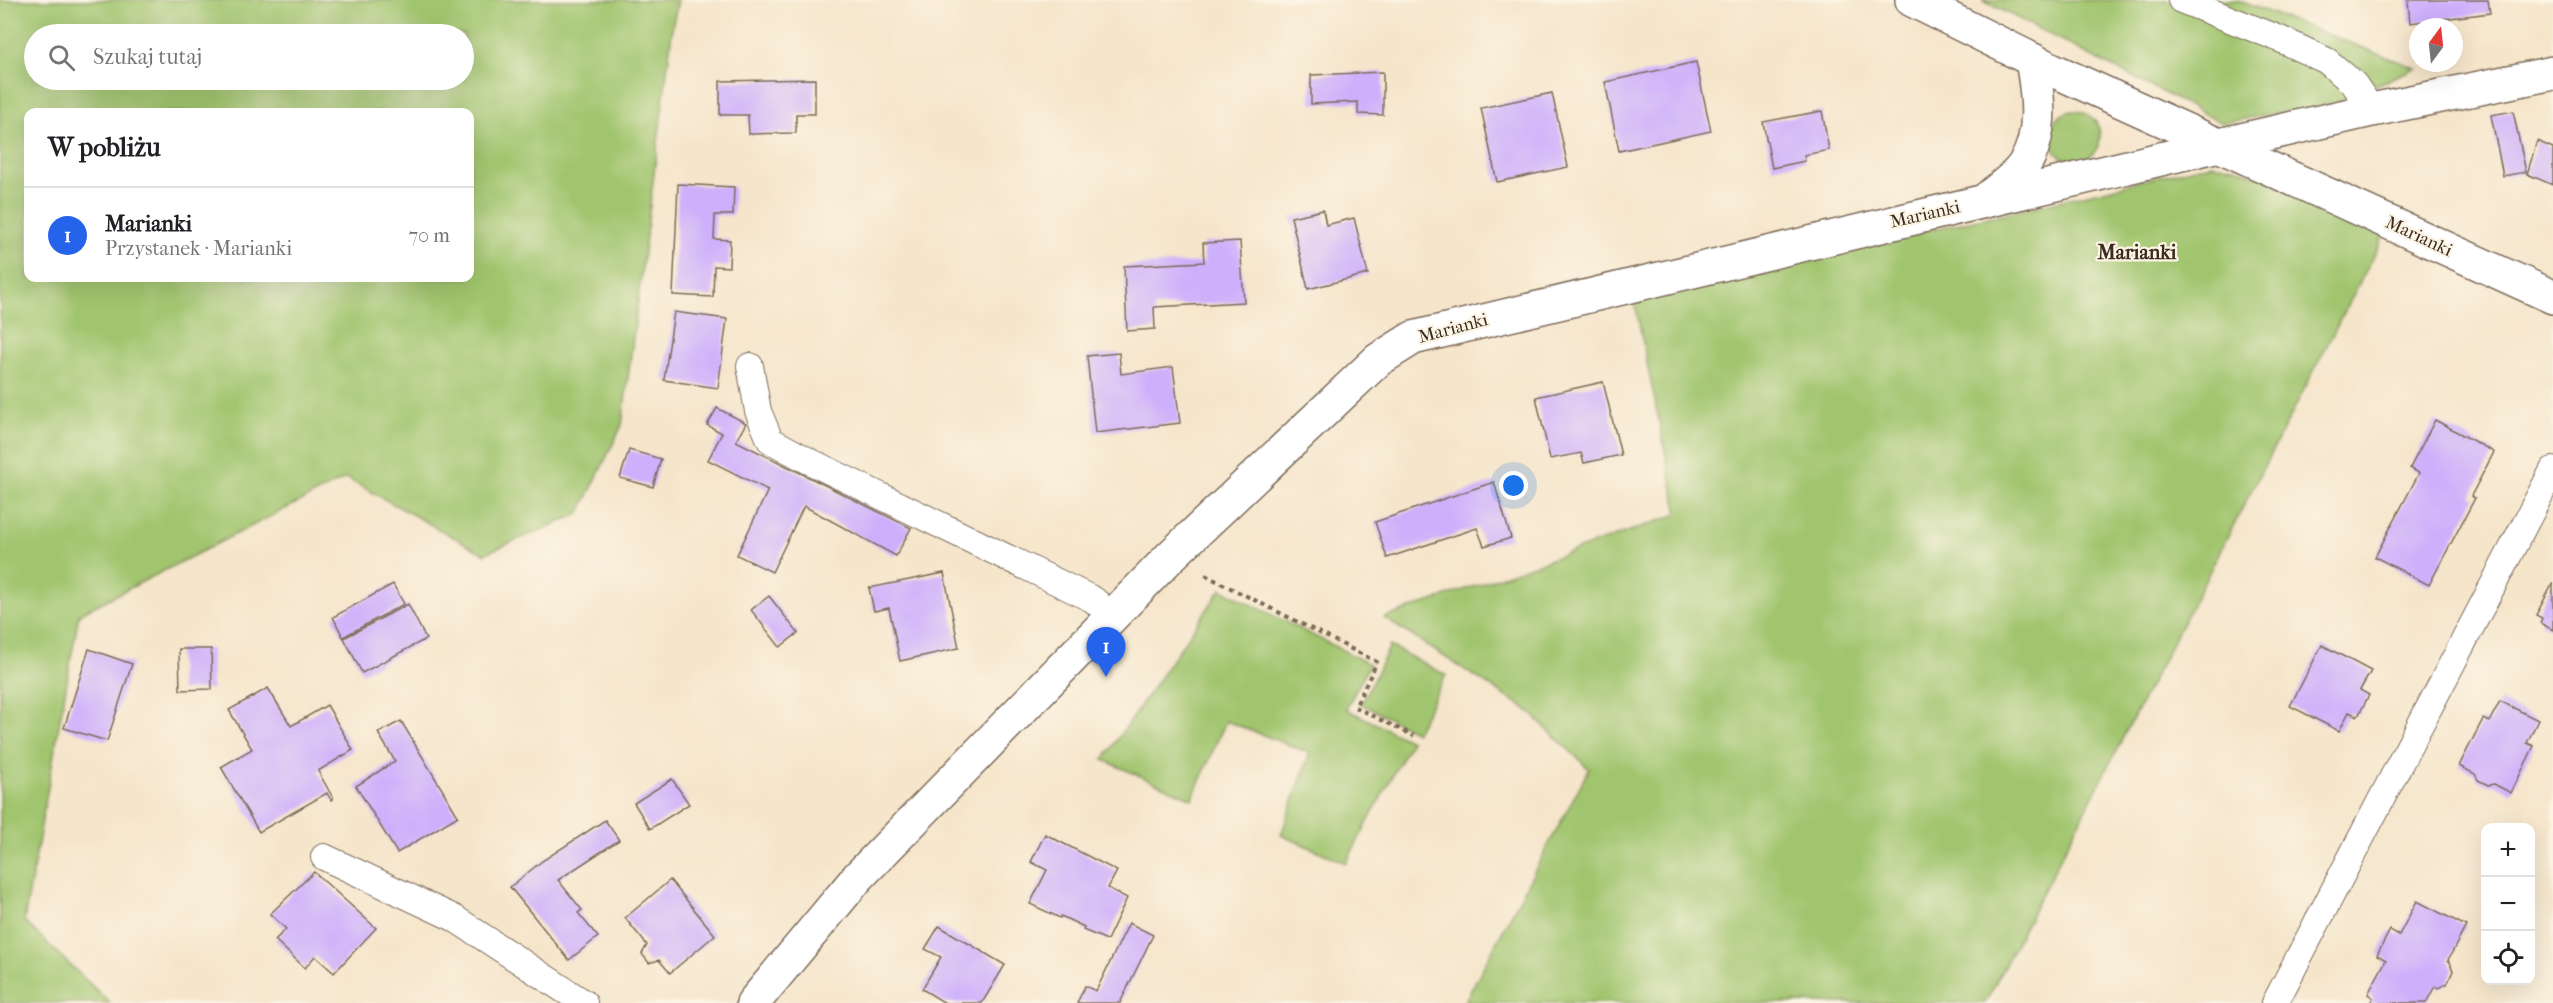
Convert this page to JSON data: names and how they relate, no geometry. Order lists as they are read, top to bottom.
{
  "streets": {
    "street": ["Marianki"]
  },
  "districts": ["Marianki"],
  "north": "top",
  "page": {
    "search": "Szukaj tutaj",
    "heading": "W pobliżu",
    "list": [
      {
        "mark": "1",
        "name": "Marianki",
        "note": "Przystanek · Marianki",
        "value": "70 m"
      }
    ],
    "pins": "1",
    "map_buttons": ["+", "−"]
  }
}
